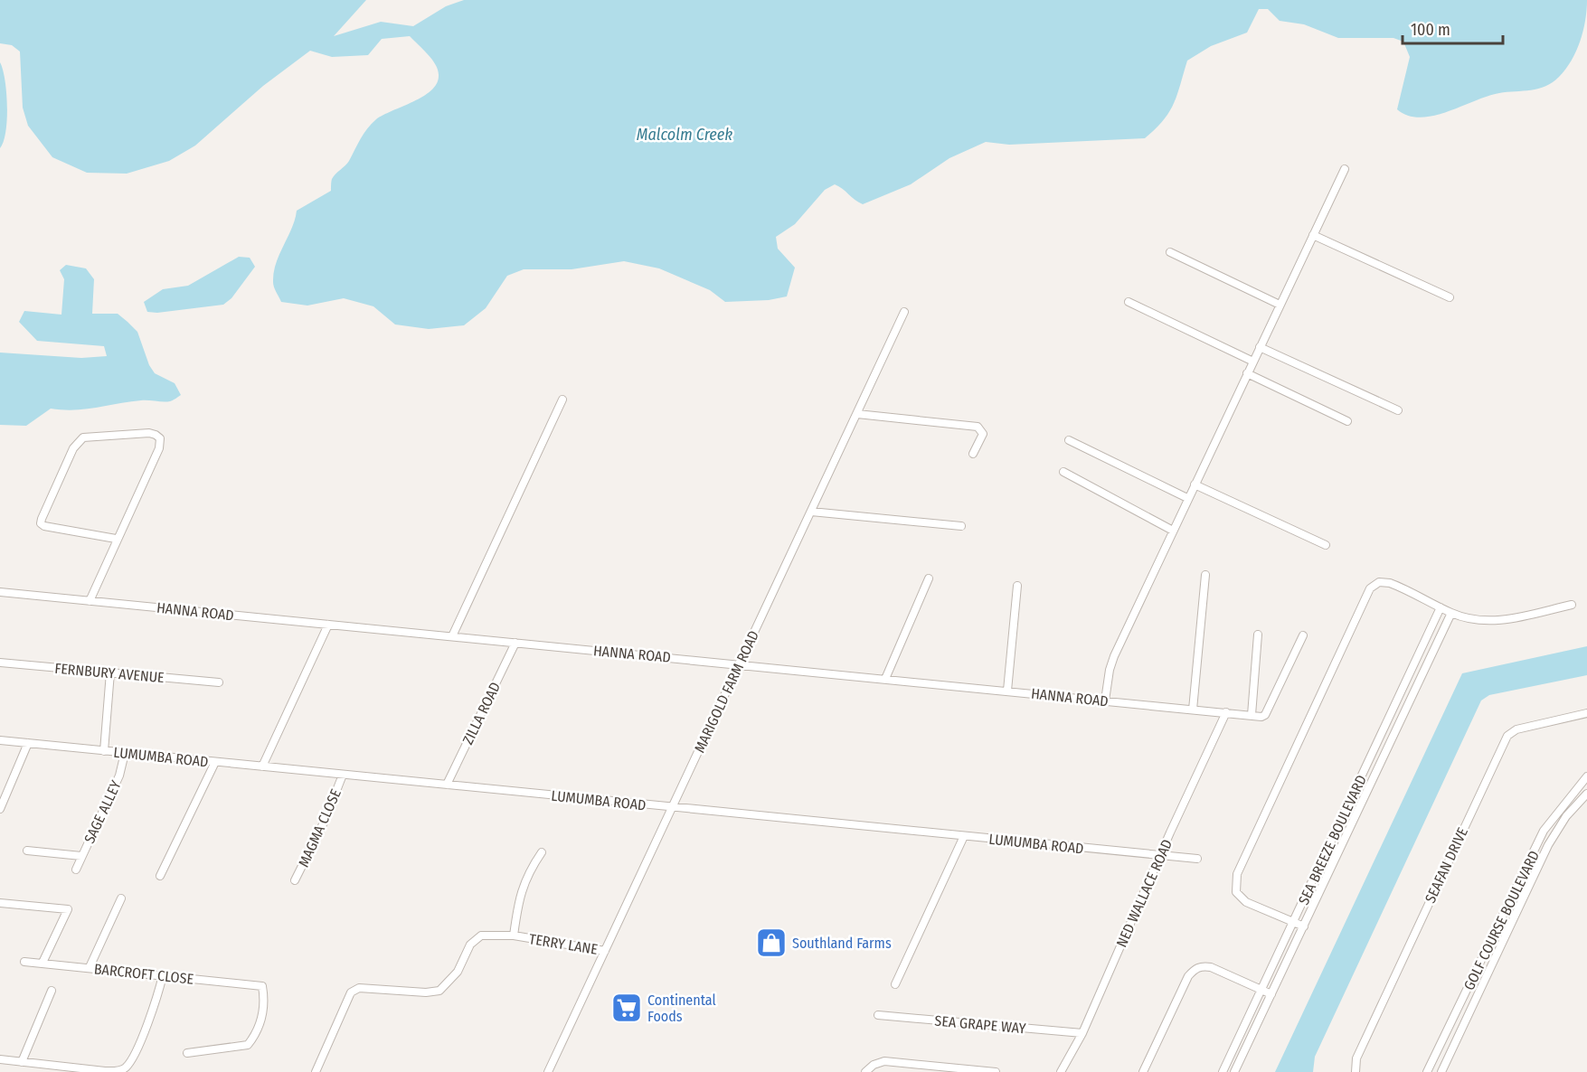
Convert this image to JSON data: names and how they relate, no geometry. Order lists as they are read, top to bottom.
{
  "streets": {
    "street": [
      "HANNA ROAD",
      "FERNBURY AVENUE",
      "MARIGOLD FARM ROAD",
      "ZILLA ROAD",
      "LUMUMBA ROAD",
      "SAGE ALLEY",
      "MAGMA CLOSE",
      "SEA BREEZE BOULEVARD",
      "SEAFAN DRIVE",
      "NED WALLACE ROAD",
      "GOLF COURSE BOULEVARD",
      "TERRY LANE",
      "BARCROFT CLOSE",
      "SEA GRAPE WAY"
    ]
  },
  "crossings": [
    ["HANNA ROAD", "MARIGOLD FARM ROAD"],
    ["HANNA ROAD", "ZILLA ROAD"],
    ["HANNA ROAD", "NED WALLACE ROAD"],
    ["MARIGOLD FARM ROAD", "LUMUMBA ROAD"],
    ["MARIGOLD FARM ROAD", "TERRY LANE"],
    ["ZILLA ROAD", "LUMUMBA ROAD"],
    ["LUMUMBA ROAD", "SAGE ALLEY"],
    ["LUMUMBA ROAD", "MAGMA CLOSE"],
    ["LUMUMBA ROAD", "NED WALLACE ROAD"],
    ["NED WALLACE ROAD", "SEA GRAPE WAY"]
  ],
  "water": ["Malcolm Creek"],
  "places": {
    "shop": ["Southland Farms"],
    "supermarket": ["Continental Foods"]
  },
  "scale_bar": "100 m"
}
